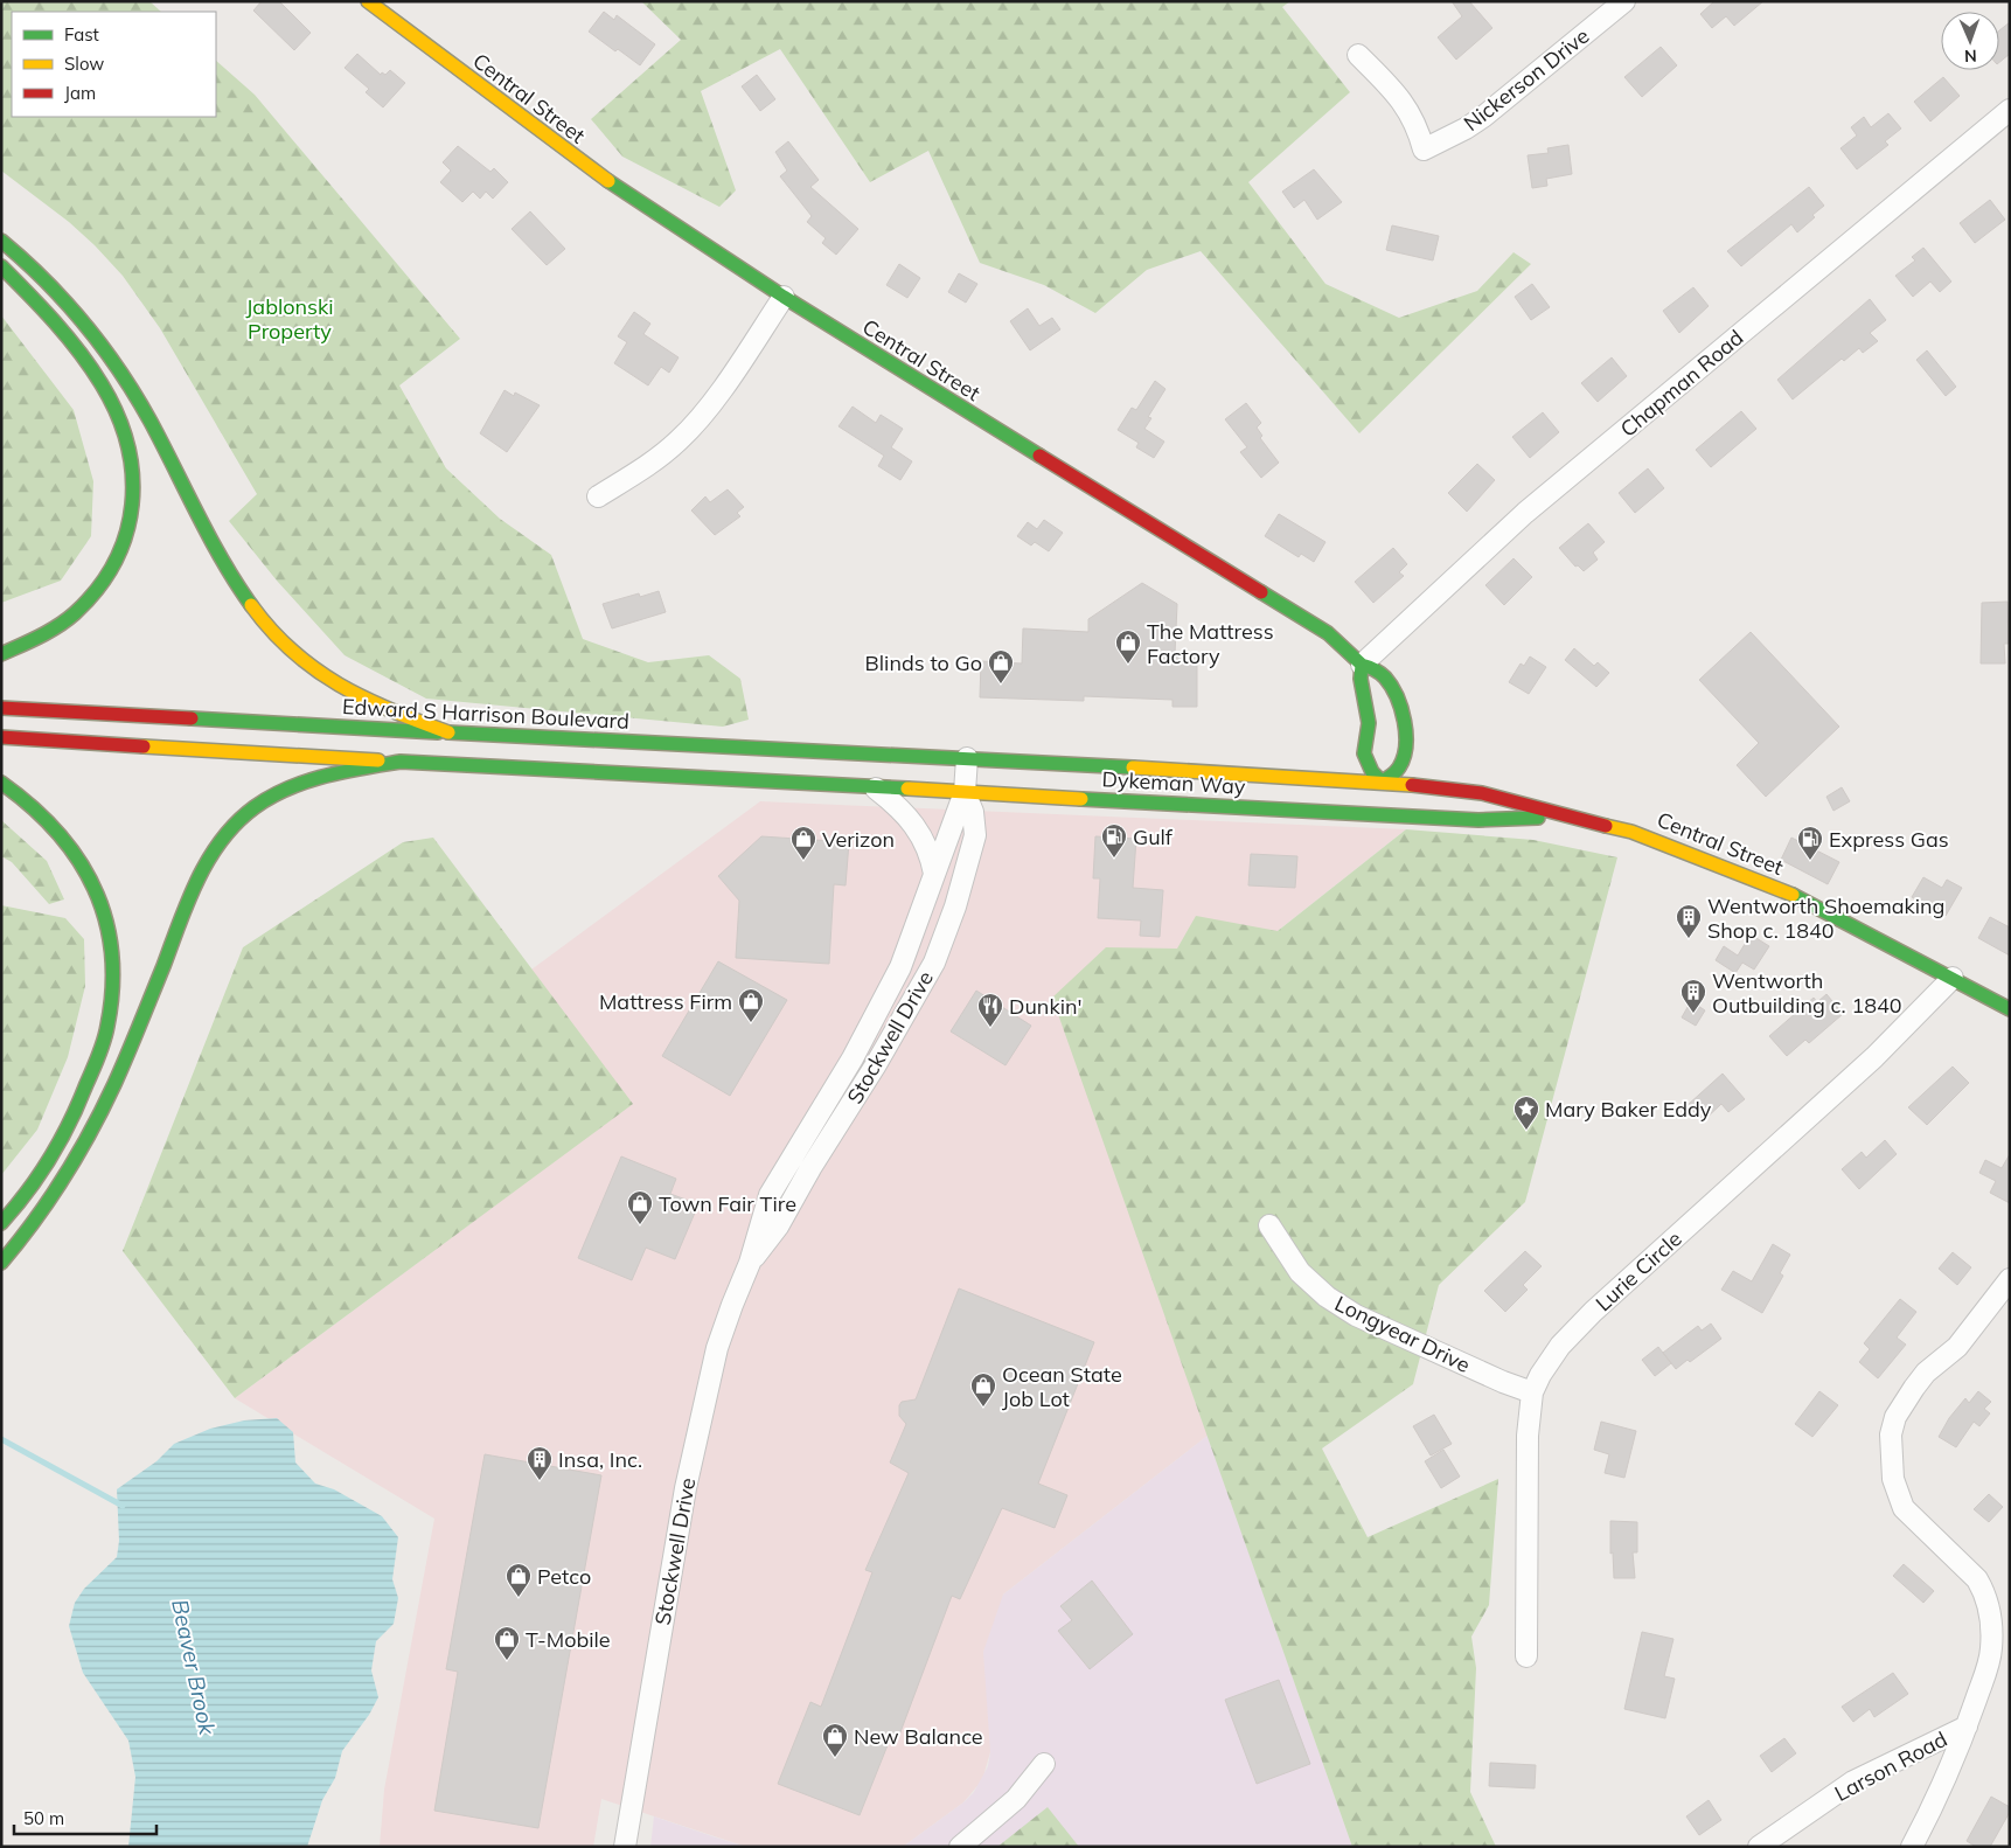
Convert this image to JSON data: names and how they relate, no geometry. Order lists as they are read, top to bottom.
{
  "streets": {
    "main road": ["Central Street", "Edward S Harrison Boulevard", "Dykeman Way"],
    "street": [
      "Nickerson Drive",
      "Chapman Road",
      "Stockwell Drive",
      "Lurie Circle",
      "Longyear Drive",
      "Larson Road"
    ]
  },
  "crossings": [
    ["Central Street", "Chapman Road"],
    ["Central Street", "Dykeman Way"],
    ["Central Street", "Lurie Circle"],
    ["Edward S Harrison Boulevard", "Dykeman Way"],
    ["Edward S Harrison Boulevard", "Stockwell Drive"],
    ["Dykeman Way", "Stockwell Drive"],
    ["Lurie Circle", "Longyear Drive"]
  ],
  "water": ["Beaver Brook"],
  "parks": ["Jablonski Property"],
  "places": {
    "shop": [
      "The Mattress Factory",
      "Blinds to Go",
      "Verizon",
      "Mattress Firm",
      "Town Fair Tire",
      "Ocean State Job Lot",
      "Petco",
      "T-Mobile",
      "New Balance"
    ],
    "fuel station": ["Gulf", "Express Gas"],
    "building": ["Wentworth Shoemaking Shop c. 1840", "Wentworth Outbuilding c. 1840", "Insa, Inc."],
    "restaurant": ["Dunkin'"],
    "place": ["Mary Baker Eddy"]
  },
  "legend": ["Fast", "Slow", "Jam"],
  "scale_bar": "50 m",
  "north": "bottom"
}
